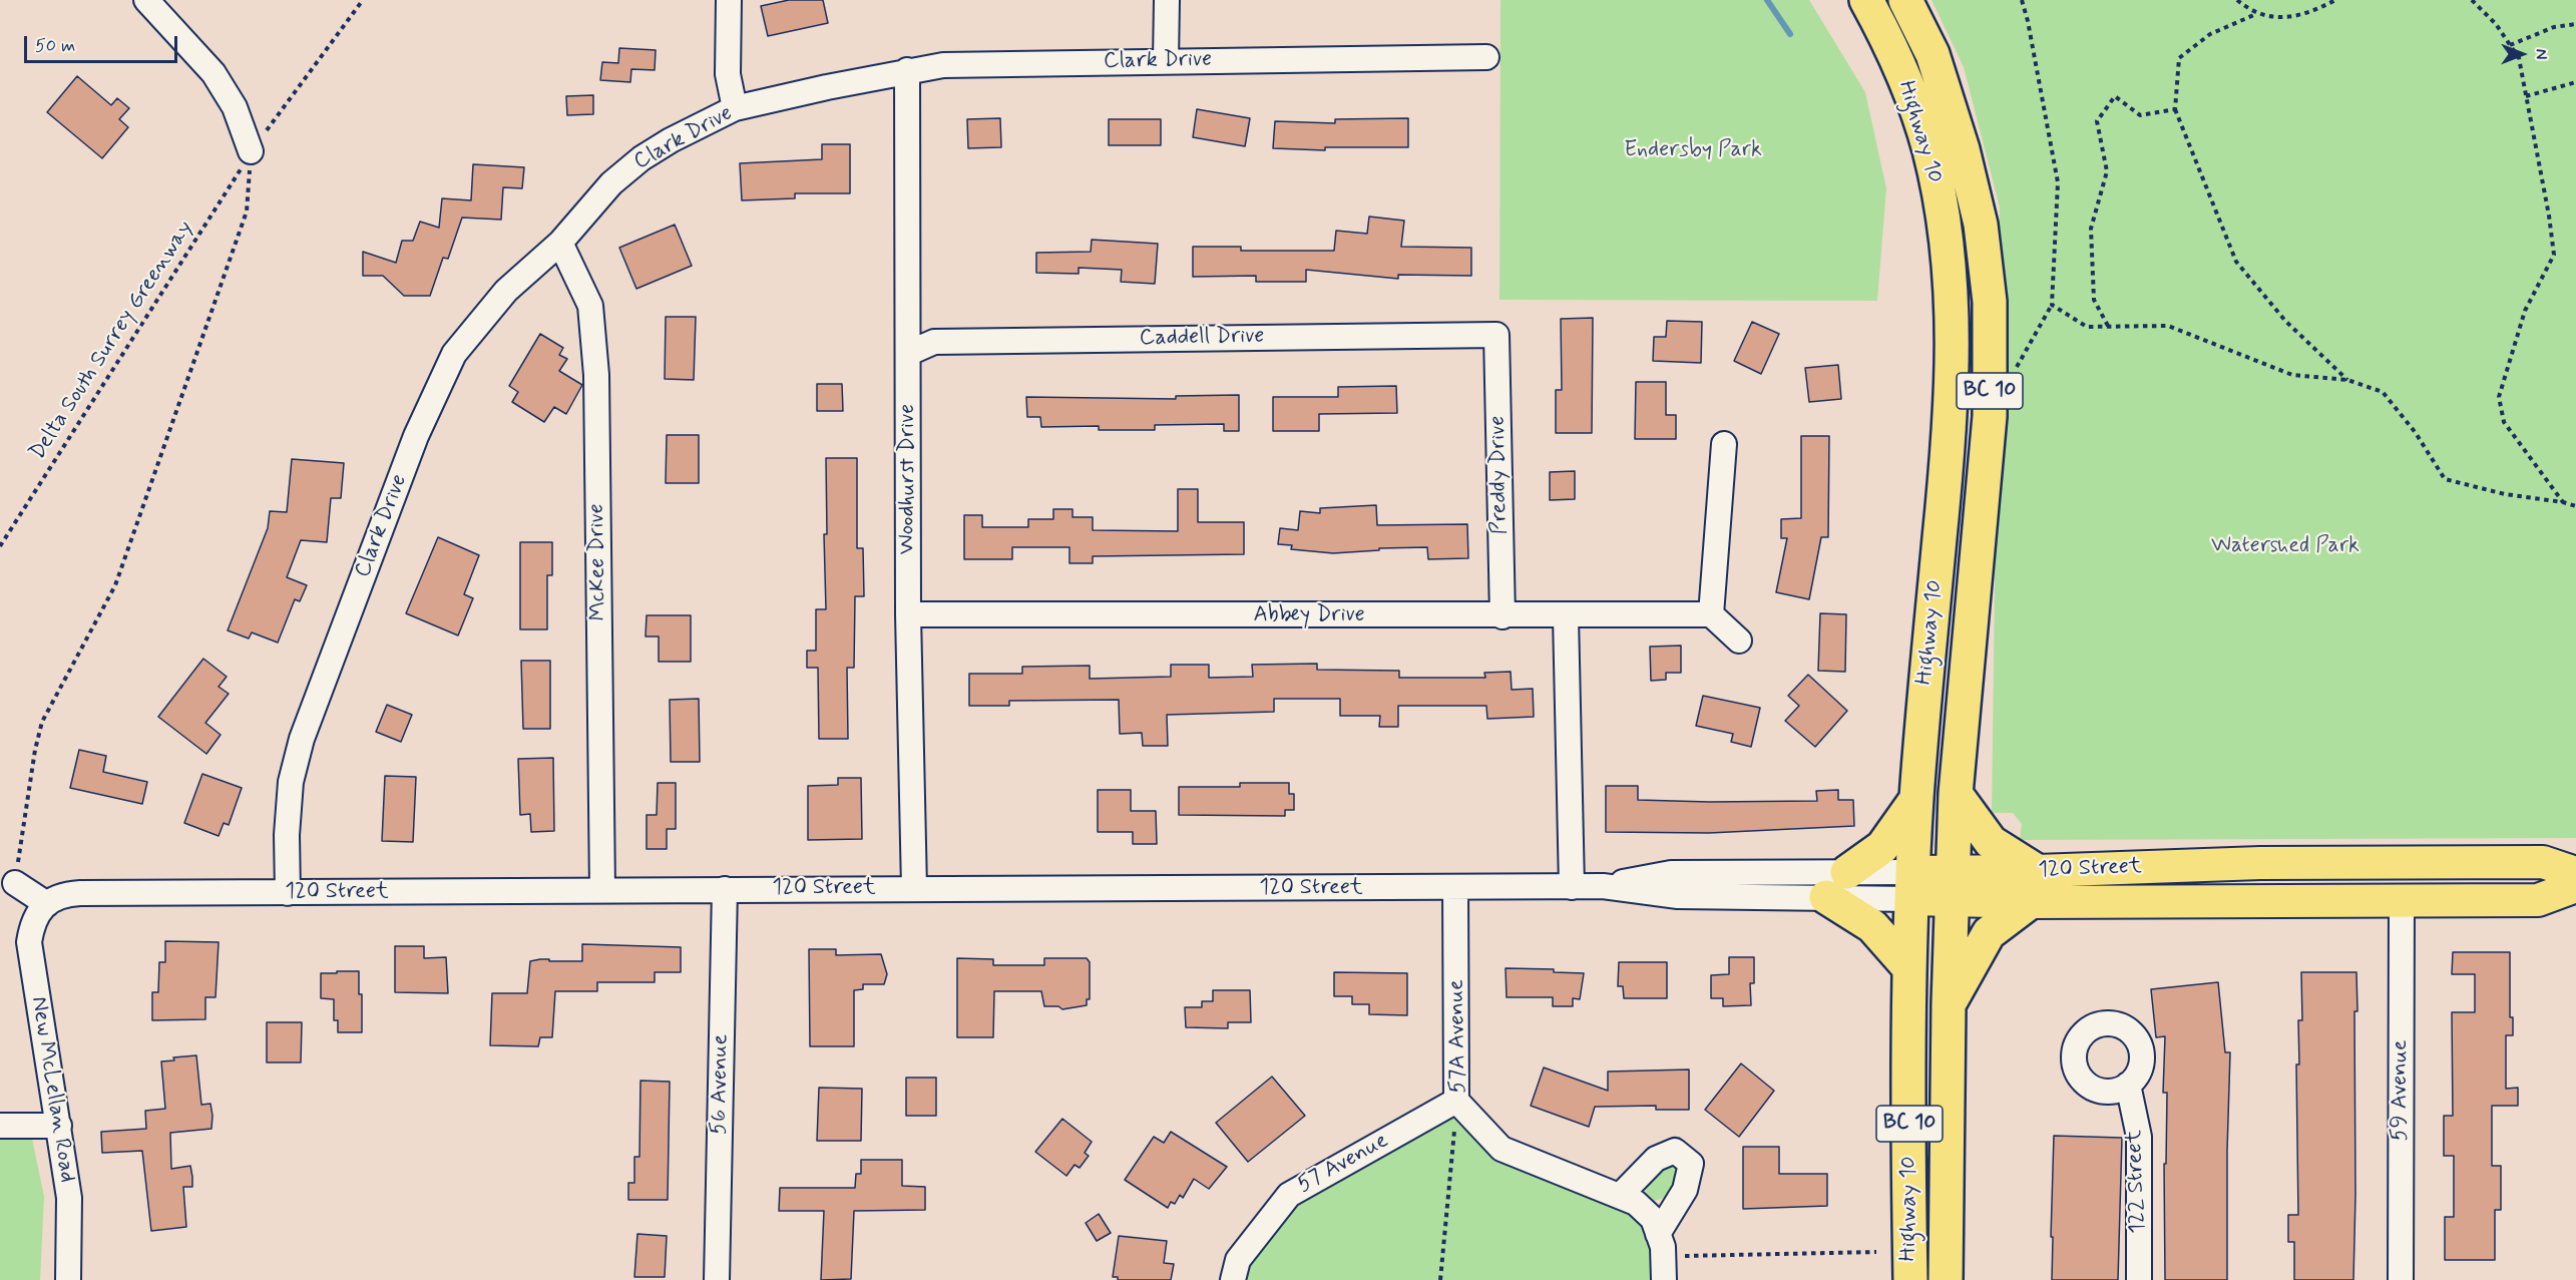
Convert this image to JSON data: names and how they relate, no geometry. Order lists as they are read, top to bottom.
{
  "streets": {
    "highway": ["Highway 10", "BC 10"],
    "main road": ["120 Street"],
    "street": [
      "Clark Drive",
      "Caddell Drive",
      "Preddy Drive",
      "Woodhurst Drive",
      "McKee Drive",
      "Abbey Drive",
      "57A Avenue",
      "56 Avenue",
      "New McLellan Road",
      "59 Avenue",
      "57 Avenue",
      "122 Street"
    ],
    "path": ["Delta South Surrey Greenway"]
  },
  "crossings": [
    ["Clark Drive", "Woodhurst Drive"],
    ["Clark Drive", "McKee Drive"],
    ["Clark Drive", "120 Street"],
    ["Highway 10", "120 Street"],
    ["Caddell Drive", "Preddy Drive"],
    ["Caddell Drive", "Woodhurst Drive"],
    ["Preddy Drive", "Abbey Drive"],
    ["Woodhurst Drive", "Abbey Drive"],
    ["Woodhurst Drive", "120 Street"],
    ["McKee Drive", "120 Street"],
    ["120 Street", "57A Avenue"],
    ["120 Street", "56 Avenue"],
    ["120 Street", "New McLellan Road"],
    ["120 Street", "59 Avenue"],
    ["57A Avenue", "57 Avenue"]
  ],
  "parks": ["Endersby Park", "Watershed Park"],
  "scale_bar": "50 m",
  "north": "right"
}
